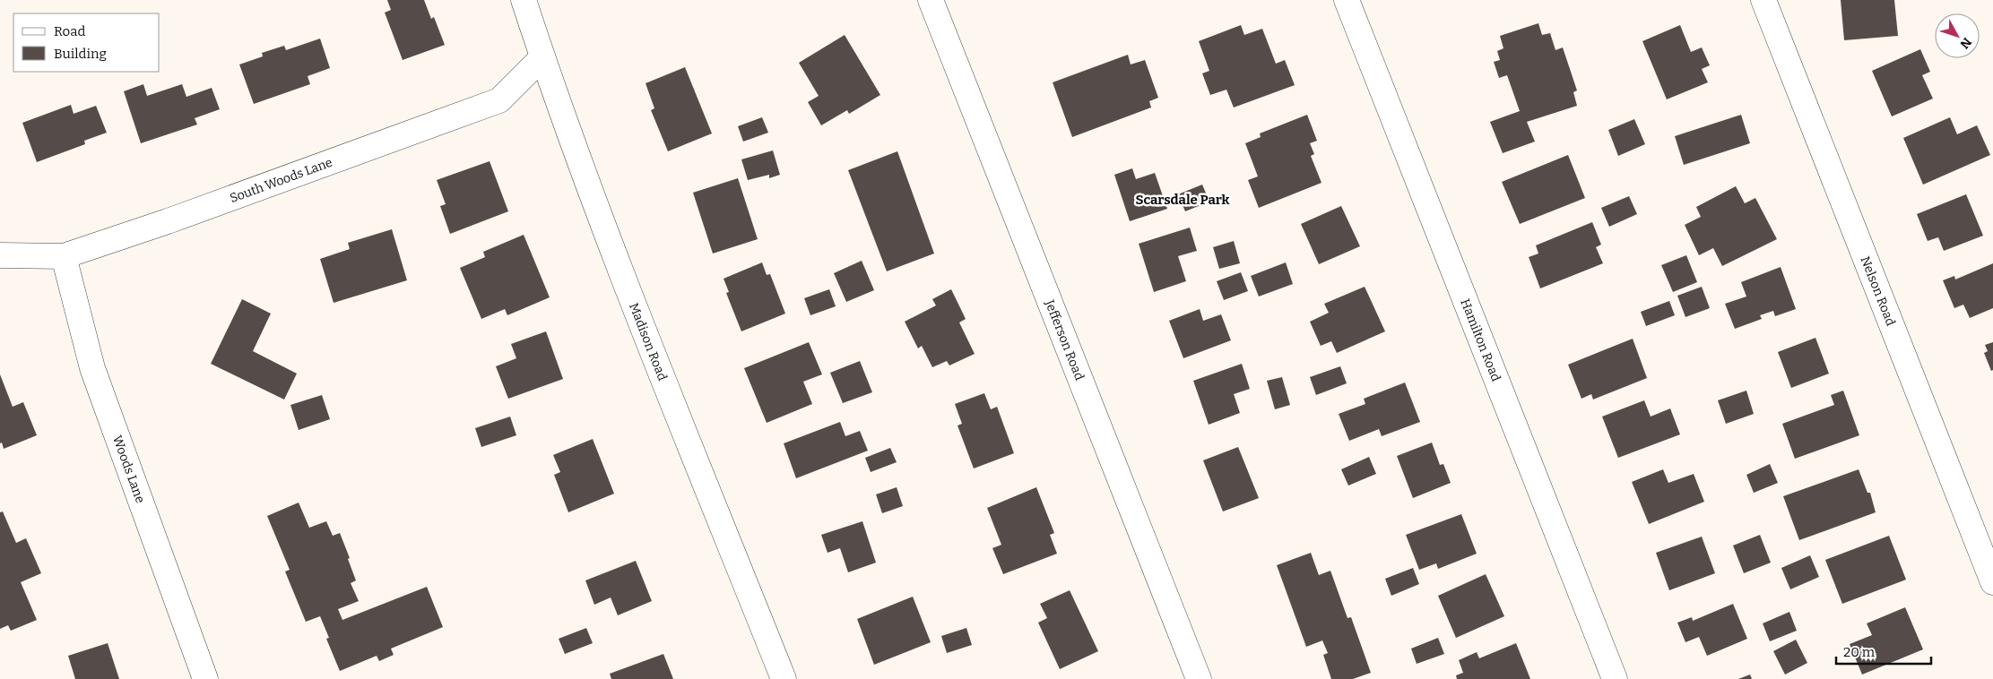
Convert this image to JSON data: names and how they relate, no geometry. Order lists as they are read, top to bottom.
{
  "streets": {
    "street": [
      "South Woods Lane",
      "Nelson Road",
      "Jefferson Road",
      "Hamilton Road",
      "Madison Road",
      "Woods Lane"
    ]
  },
  "crossings": [
    ["South Woods Lane", "Madison Road"],
    ["South Woods Lane", "Woods Lane"]
  ],
  "districts": ["Scarsdale Park"],
  "legend": ["Road", "Building"],
  "scale_bar": "20 m",
  "north": "bottom right"
}
